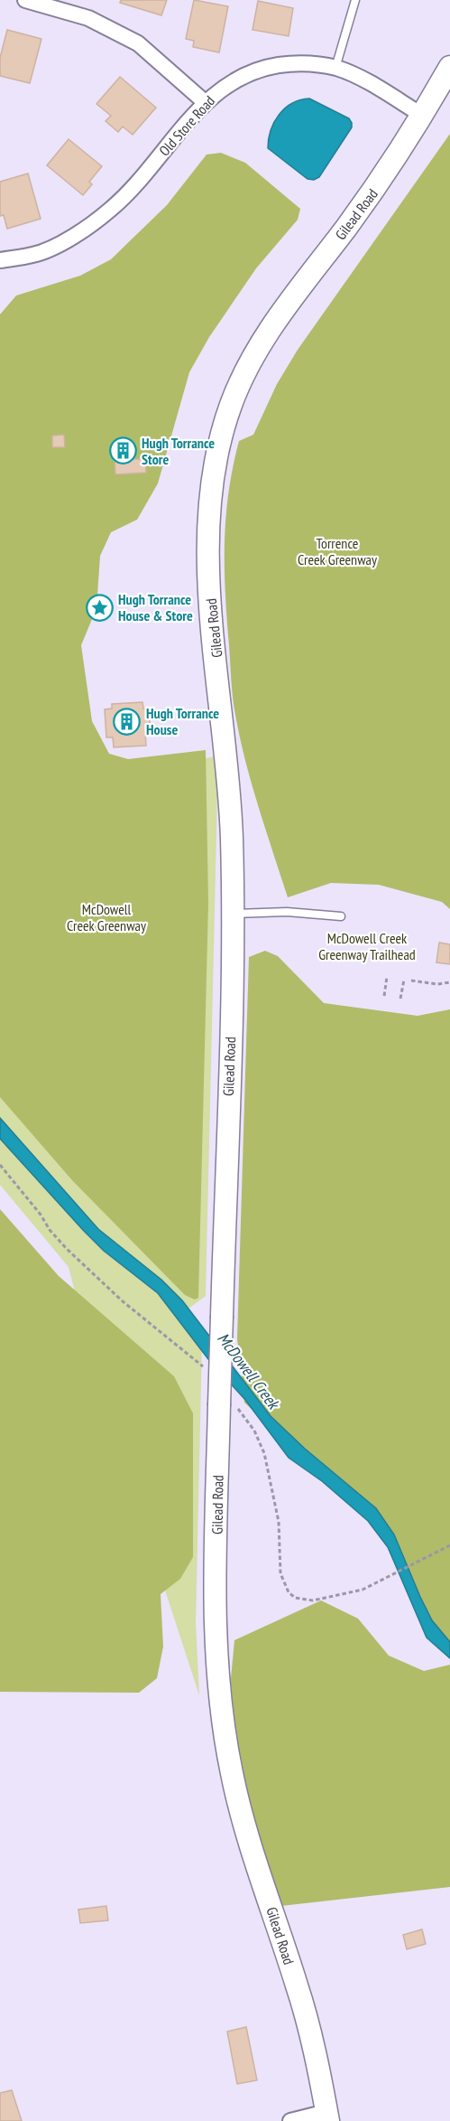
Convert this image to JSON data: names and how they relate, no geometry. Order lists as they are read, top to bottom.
{
  "streets": {
    "main road": ["Gilead Road"],
    "street": ["Old Store Road"]
  },
  "crossings": [
    ["Old Store Road", "Gilead Road"]
  ],
  "water": ["McDowell Creek"],
  "parks": ["Torrence Creek Greenway", "McDowell Creek Greenway", "McDowell Creek Greenway Trailhead"],
  "places": {
    "building": ["Hugh Torrance Store", "Hugh Torrance House"],
    "place": ["Hugh Torrance House & Store"]
  }
}
